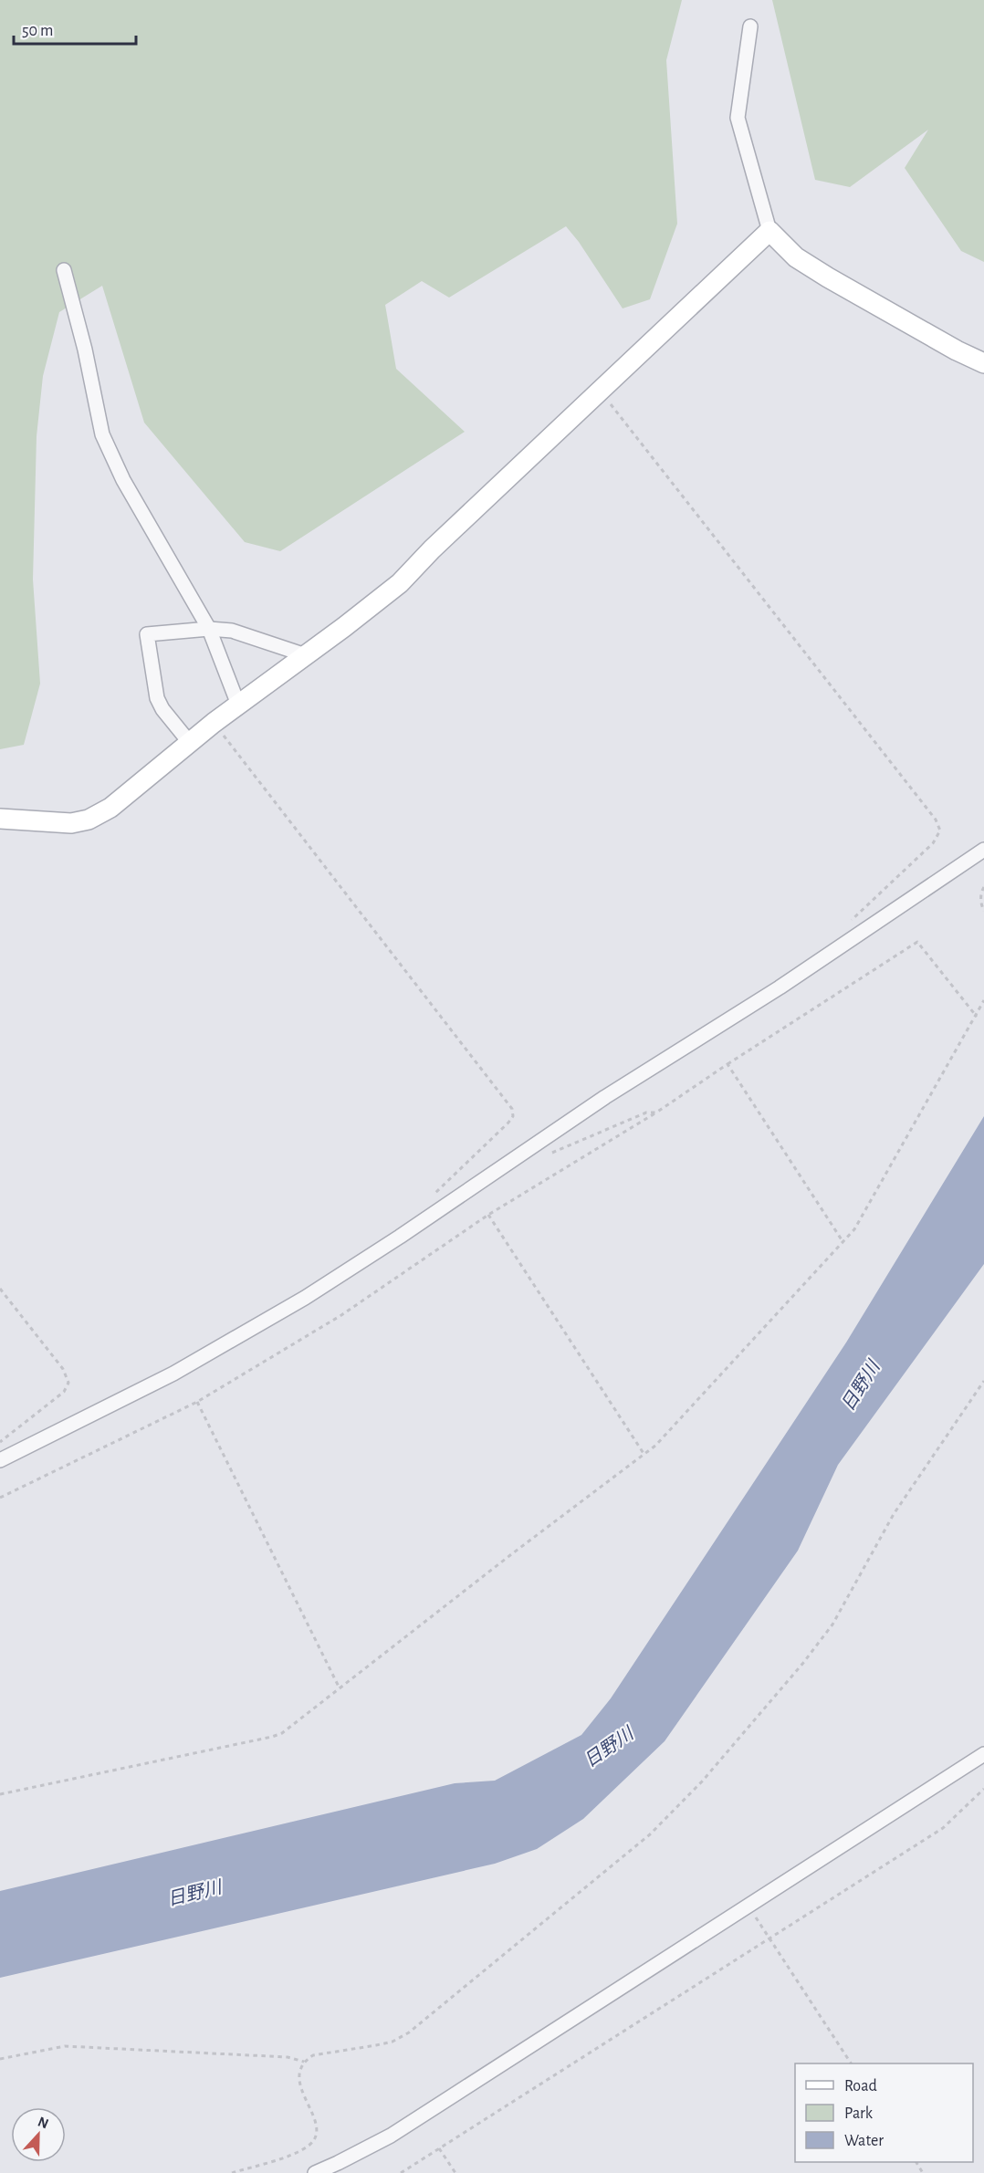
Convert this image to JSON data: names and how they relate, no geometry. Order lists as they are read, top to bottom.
{
  "water": ["日野川"],
  "legend": ["Road", "Park", "Water"],
  "scale_bar": "50 m",
  "north": "top"
}
